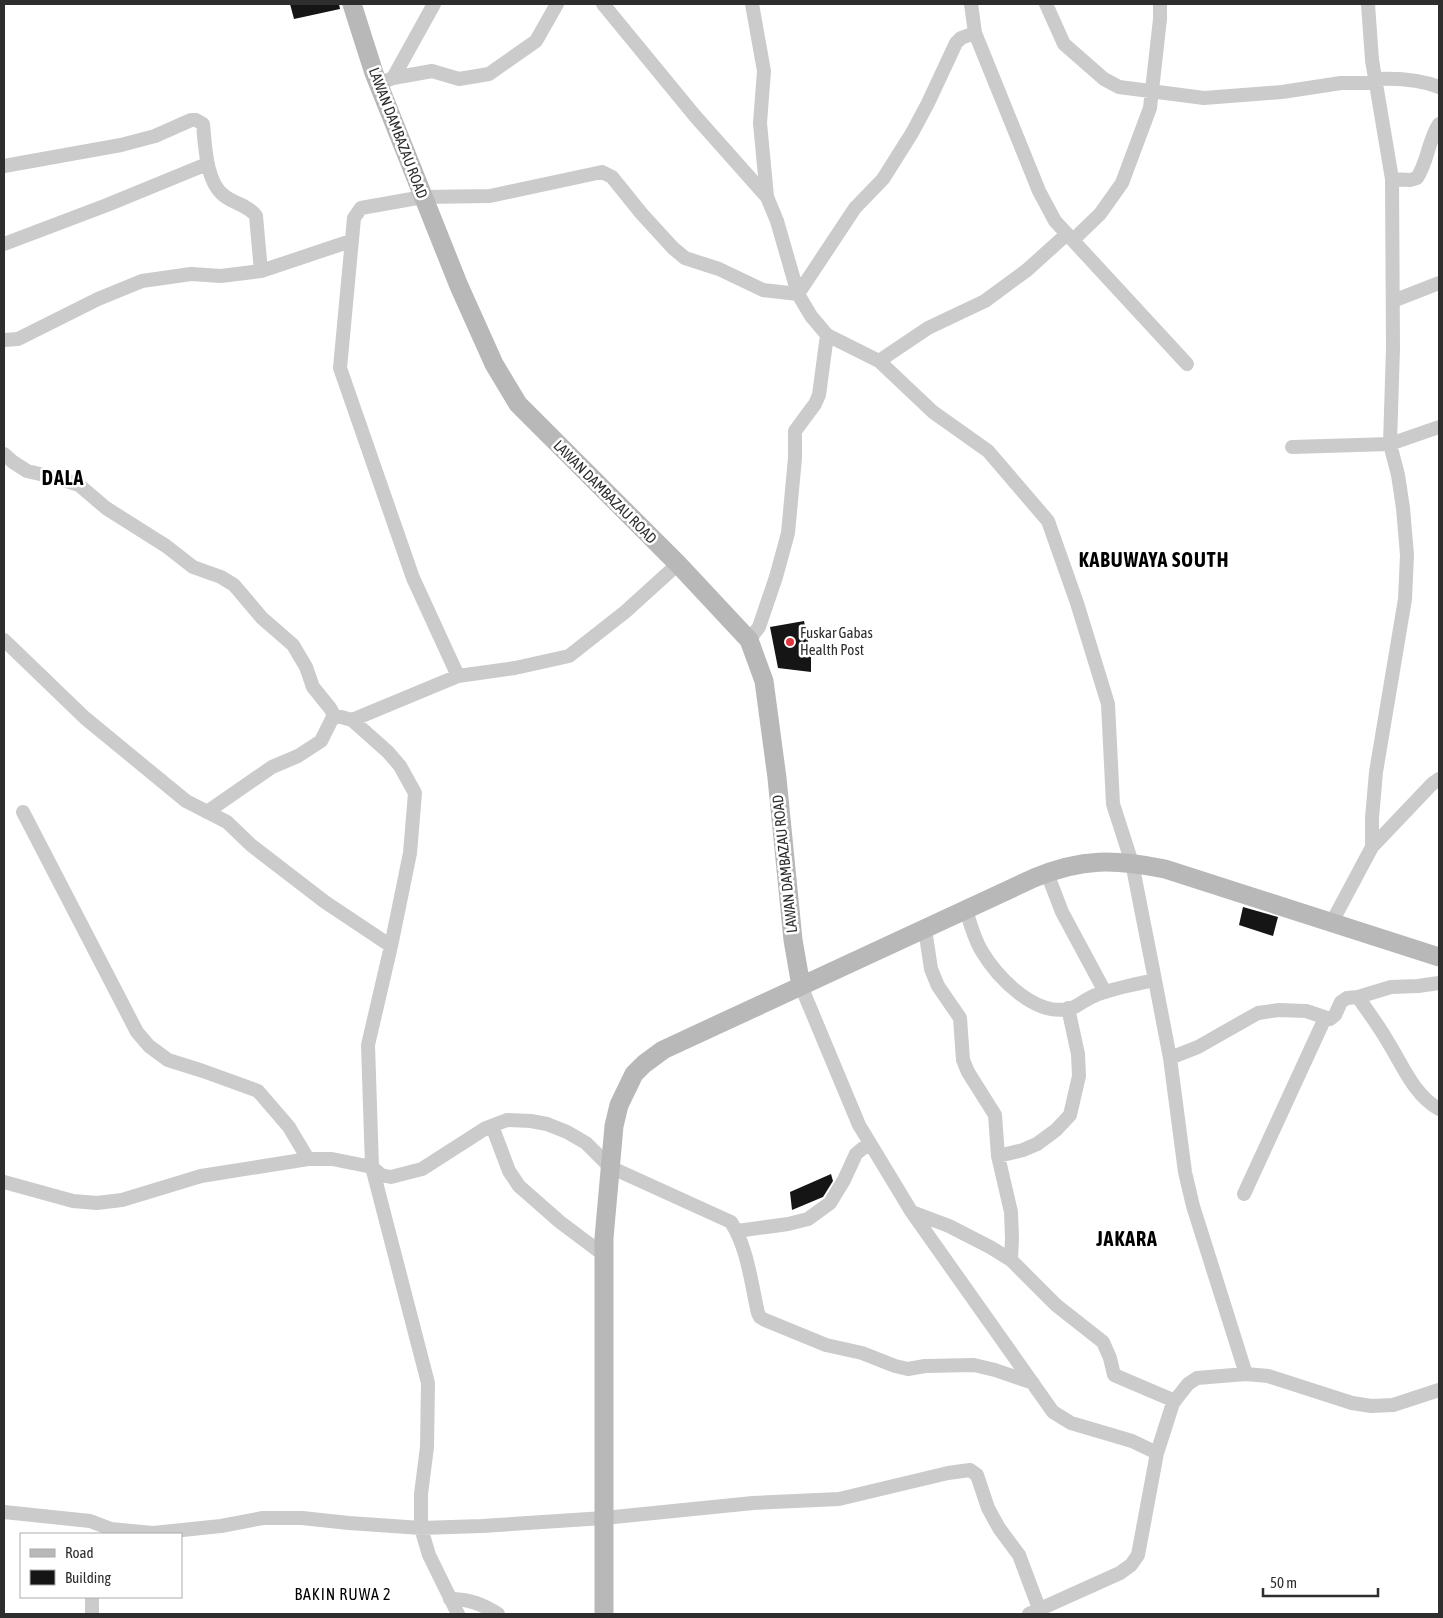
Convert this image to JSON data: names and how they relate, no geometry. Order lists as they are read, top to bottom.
{
  "streets": {
    "main road": ["LAWAN DAMBAZAU ROAD"]
  },
  "districts": [
    "DALA",
    "KABUWAYA SOUTH",
    "JAKARA",
    "BAKIN RUWA 2"
  ],
  "places": ["Fuskar Gabas Health Post"],
  "legend": ["Road", "Building"],
  "scale_bar": "50 m"
}
